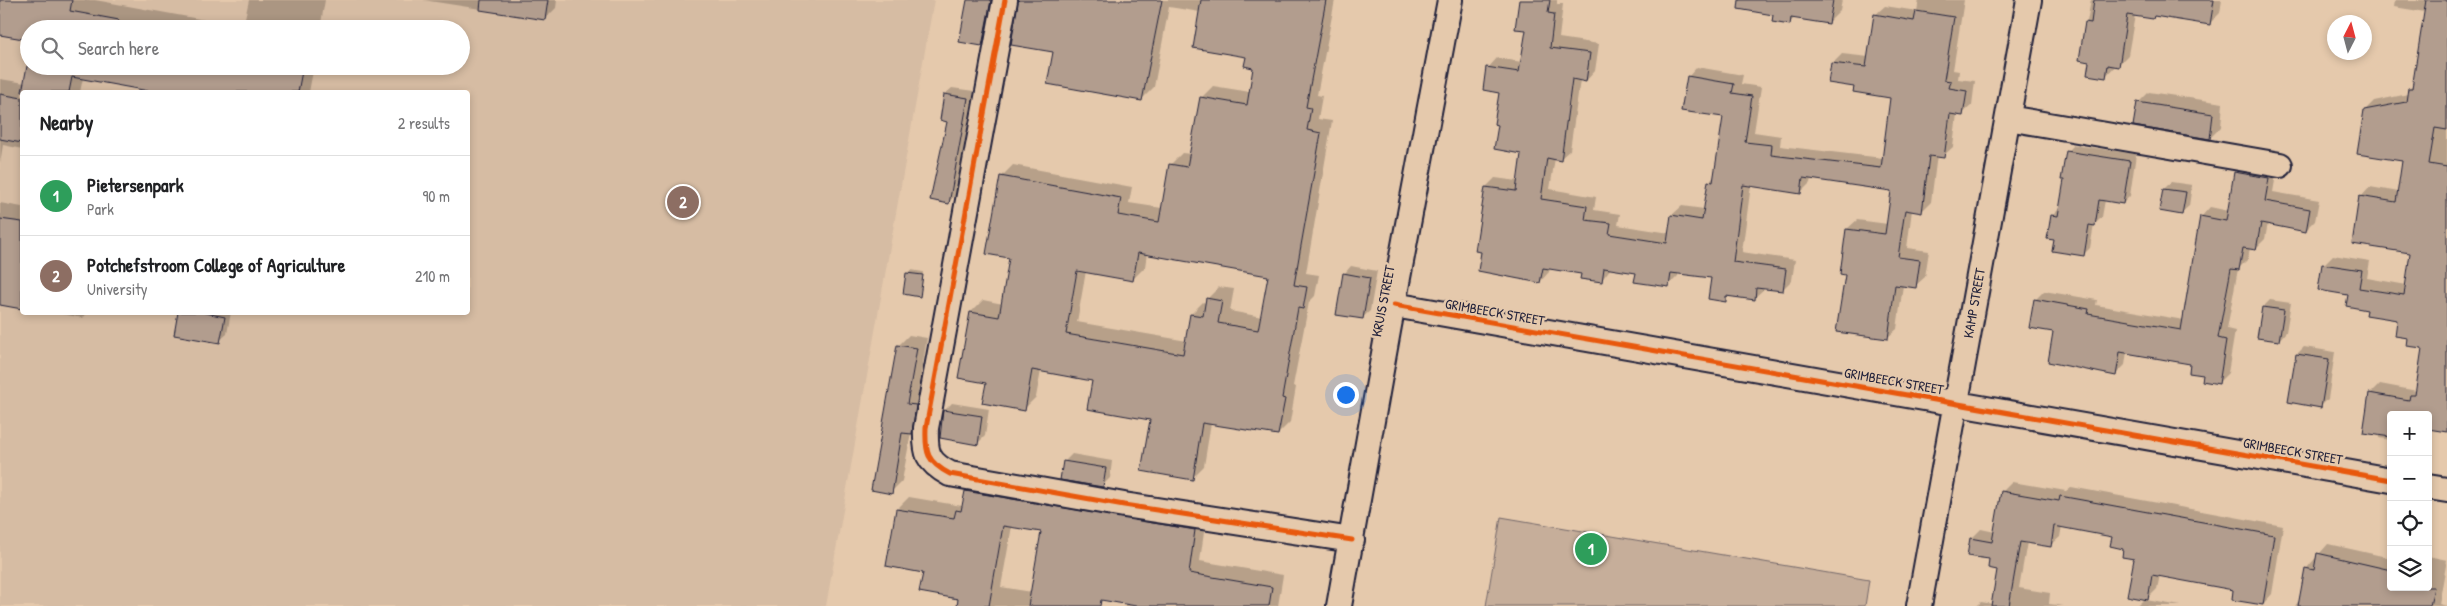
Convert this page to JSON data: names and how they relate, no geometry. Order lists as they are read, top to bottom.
{
  "streets": {
    "street": ["KRUIS STREET", "KAMP STREET", "GRIMBEECK STREET"]
  },
  "crossings": [
    ["KRUIS STREET", "GRIMBEECK STREET"],
    ["KAMP STREET", "GRIMBEECK STREET"]
  ],
  "north": "top",
  "page": {
    "search": "Search here",
    "heading": ["Nearby", "2 results"],
    "list": [
      {
        "mark": "1",
        "name": "Pietersenpark",
        "note": "Park",
        "value": "90 m"
      },
      {
        "mark": "2",
        "name": "Potchefstroom College of Agriculture",
        "note": "University",
        "value": "210 m"
      }
    ],
    "pins": ["2", "1"],
    "map_buttons": ["+", "−"]
  }
}
